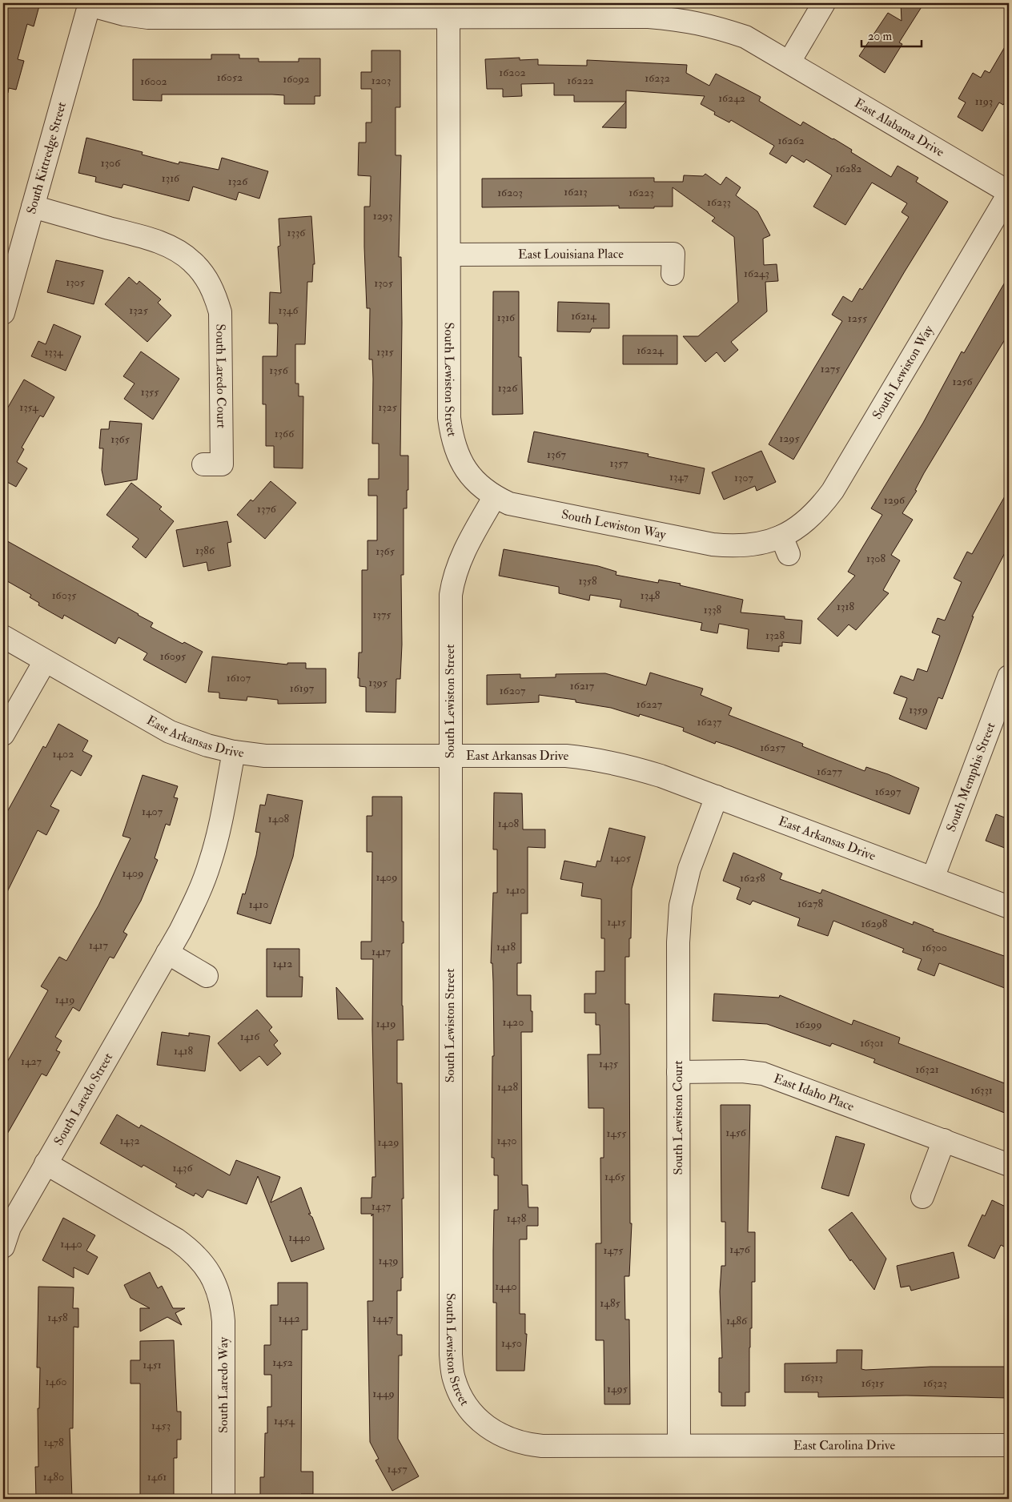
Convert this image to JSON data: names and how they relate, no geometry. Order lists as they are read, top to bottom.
{
  "streets": {
    "street": [
      "East Alabama Drive",
      "South Kittredge Street",
      "East Louisiana Place",
      "South Lewiston Way",
      "South Laredo Court",
      "South Lewiston Street",
      "East Arkansas Drive",
      "South Memphis Street",
      "East Idaho Place",
      "South Laredo Street",
      "South Lewiston Court",
      "South Laredo Way",
      "East Carolina Drive"
    ]
  },
  "crossings": [
    ["East Alabama Drive", "South Kittredge Street"],
    ["East Alabama Drive", "South Lewiston Way"],
    ["East Alabama Drive", "South Lewiston Street"],
    ["South Kittredge Street", "South Laredo Court"],
    ["East Louisiana Place", "South Lewiston Street"],
    ["South Lewiston Way", "South Lewiston Street"],
    ["South Lewiston Street", "East Arkansas Drive"],
    ["South Lewiston Street", "South Lewiston Court"],
    ["South Lewiston Street", "East Carolina Drive"],
    ["East Arkansas Drive", "South Memphis Street"],
    ["East Arkansas Drive", "South Laredo Street"],
    ["East Arkansas Drive", "South Lewiston Court"],
    ["East Idaho Place", "South Lewiston Court"],
    ["South Laredo Street", "South Laredo Way"],
    ["South Lewiston Court", "East Carolina Drive"]
  ],
  "house_numbers": [
    "16202",
    "16052",
    "16232",
    "16092",
    "1203",
    "16222",
    "16002",
    "16242",
    "1193",
    "16262",
    "1306",
    "16282",
    "1316",
    "1326",
    "16213",
    "16203",
    "16223",
    "16233",
    "1293",
    "1336",
    "16243",
    "1305",
    "1305",
    "1325",
    "1346",
    "16214",
    "1316",
    "1255",
    "16224",
    "1334",
    "1315",
    "1275",
    "1356",
    "1256",
    "1326",
    "1355",
    "1354",
    "1325",
    "1366",
    "1295",
    "1365",
    "1367",
    "1357",
    "1347",
    "1307",
    "1296",
    "1376",
    "1386",
    "1365",
    "1308",
    "1358",
    "16035",
    "1348",
    "1318",
    "1338",
    "1375",
    "1328",
    "16095",
    "16107",
    "1395",
    "16217",
    "16197",
    "16207",
    "16227",
    "1359",
    "16237",
    "16257",
    "1402",
    "16277",
    "16297",
    "1407",
    "1408",
    "1408",
    "1405",
    "1409",
    "1409",
    "16258",
    "1410",
    "16278",
    "1410",
    "1415",
    "16298",
    "1417",
    "1418",
    "16300",
    "1417",
    "1412",
    "1419",
    "1420",
    "1419",
    "16299",
    "1416",
    "16301",
    "1418",
    "1427",
    "1435",
    "16321",
    "1428",
    "16331",
    "1456",
    "1455",
    "1432",
    "1430",
    "1429",
    "1436",
    "1465",
    "1437",
    "1438",
    "1440",
    "1440",
    "1476",
    "1475",
    "1439",
    "1440",
    "1485",
    "1458",
    "1442",
    "1447",
    "1486",
    "1450",
    "1452",
    "1451",
    "16313",
    "1460",
    "16315",
    "16323",
    "1495",
    "1449",
    "1454",
    "1453",
    "1478",
    "1457",
    "1480",
    "1461"
  ],
  "scale_bar": "20 m"
}
